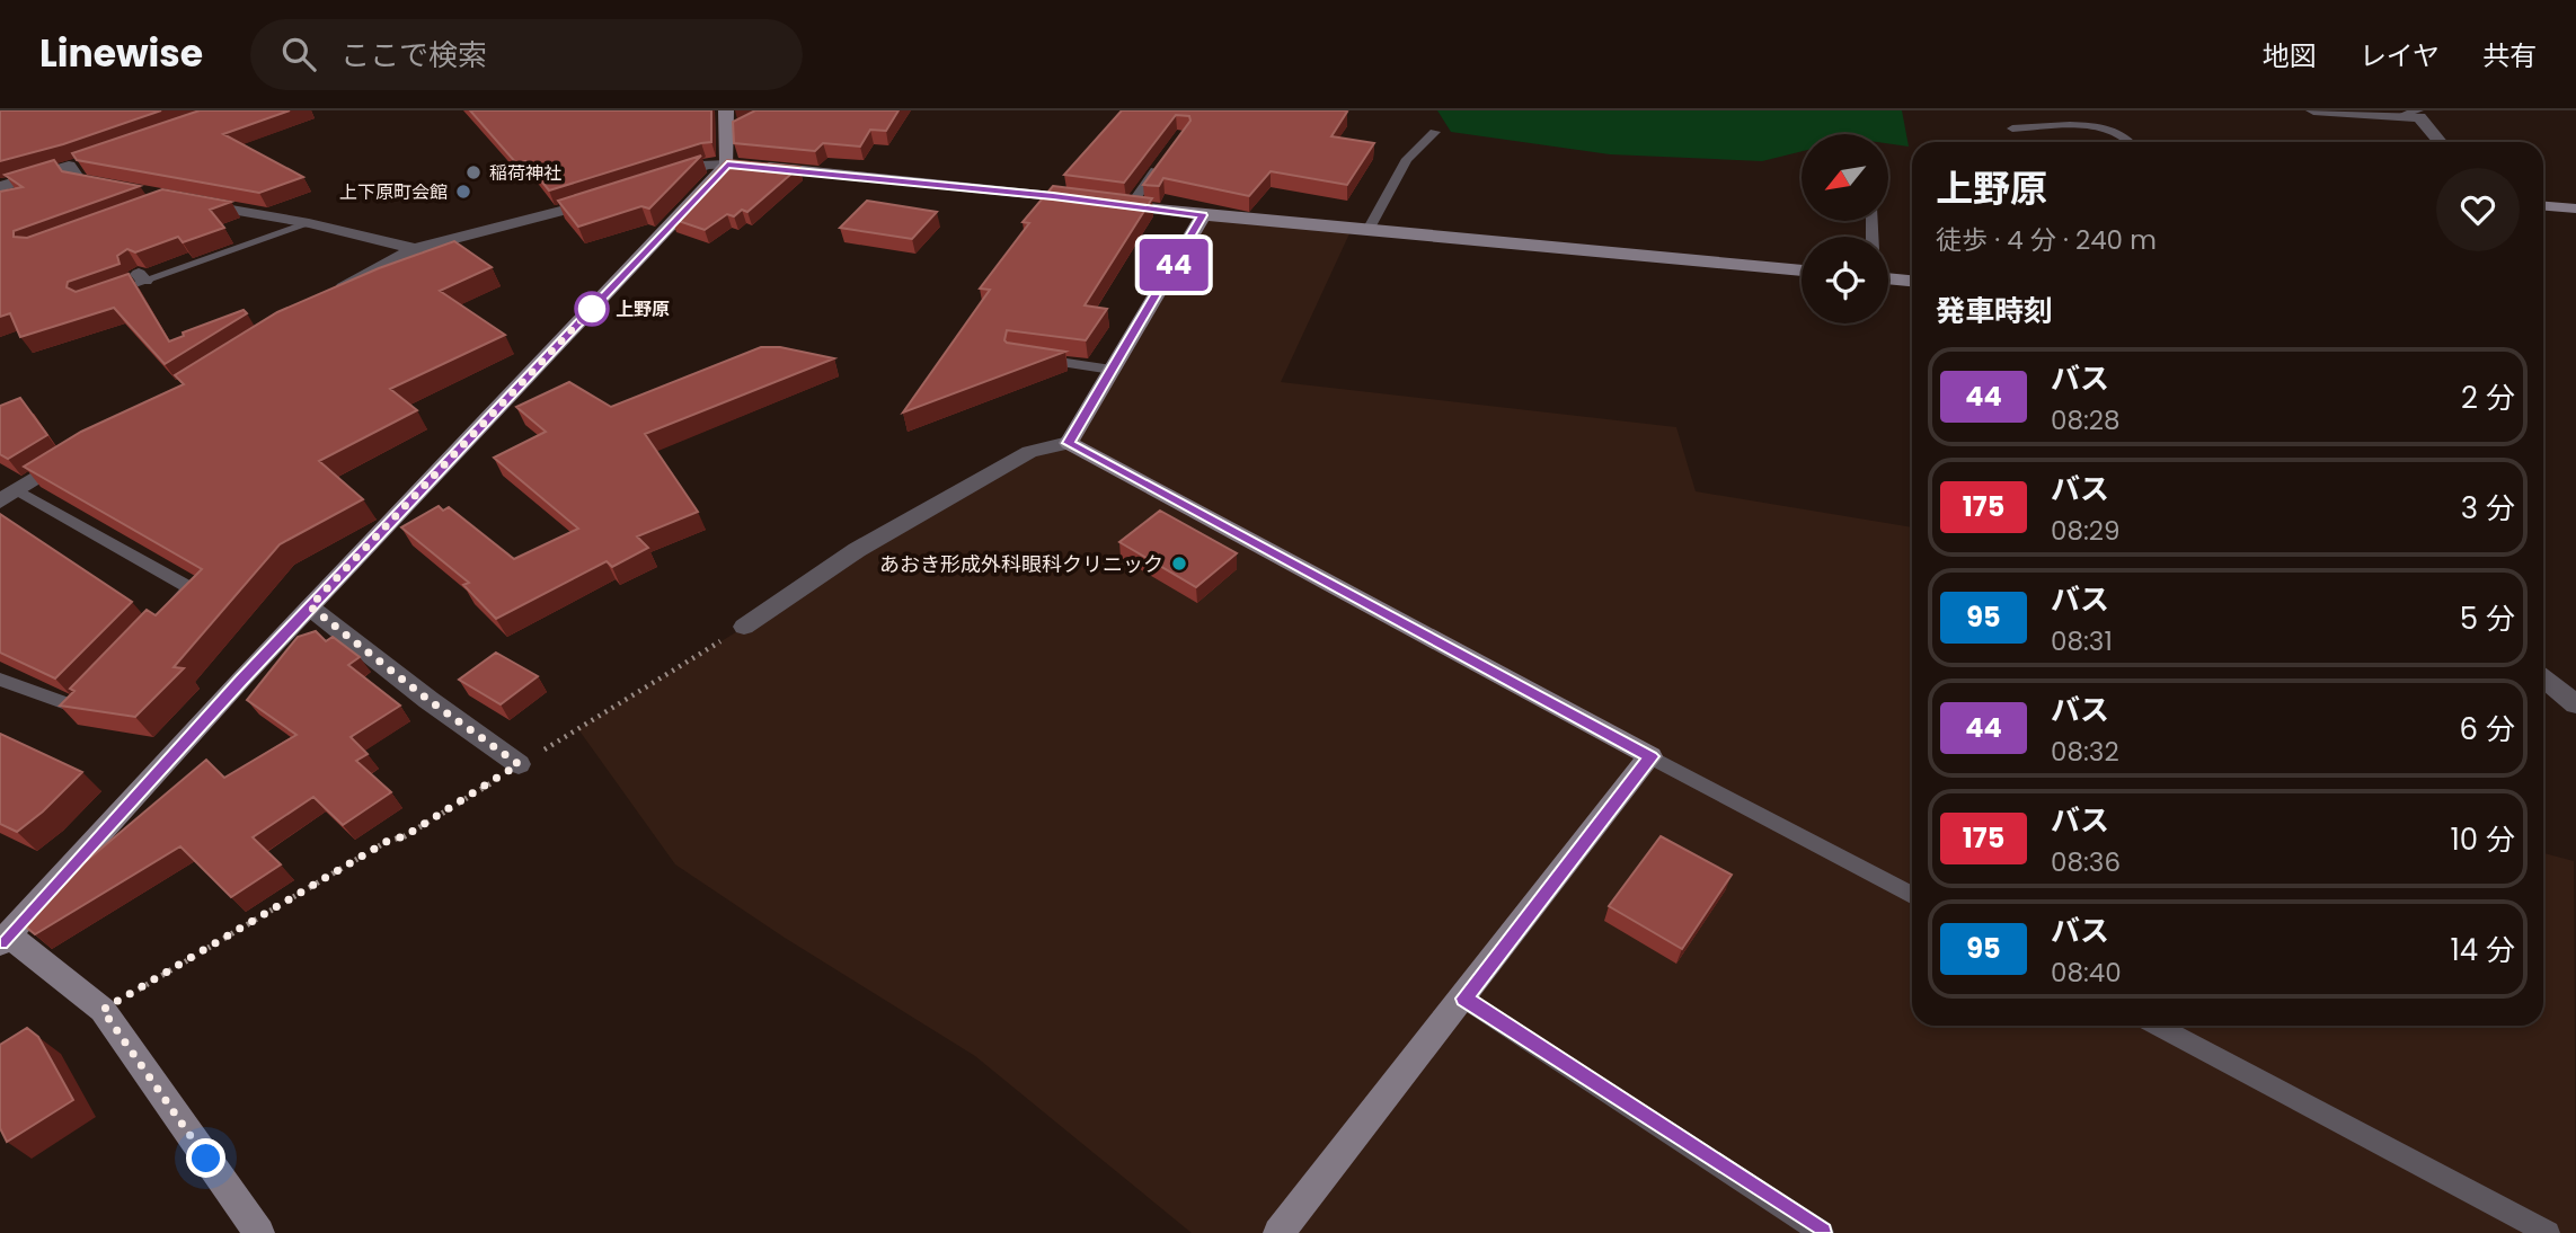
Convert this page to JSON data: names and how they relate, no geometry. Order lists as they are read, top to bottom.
{
  "places": [
    "稲荷神社",
    "上下原町会館",
    "上野原",
    "あおき形成外科眼科クリニック"
  ],
  "lines": ["bus line 44"],
  "north": "bottom left",
  "page": {
    "header": "Linewise",
    "search": "ここで検索",
    "nav": ["地図", "レイヤ", "共有"],
    "on_map": "44",
    "heading": [
      ["上野原", "徒歩 · 4 分 · 240 m"],
      "発車時刻"
    ],
    "list": [
      {
        "mark": "44",
        "name": "バス",
        "note": "08:28",
        "value": "2 分"
      },
      {
        "mark": "175",
        "name": "バス",
        "note": "08:29",
        "value": "3 分"
      },
      {
        "mark": "95",
        "name": "バス",
        "note": "08:31",
        "value": "5 分"
      },
      {
        "mark": "44",
        "name": "バス",
        "note": "08:32",
        "value": "6 分"
      },
      {
        "mark": "175",
        "name": "バス",
        "note": "08:36",
        "value": "10 分"
      },
      {
        "mark": "95",
        "name": "バス",
        "note": "08:40",
        "value": "14 分"
      }
    ]
  }
}
